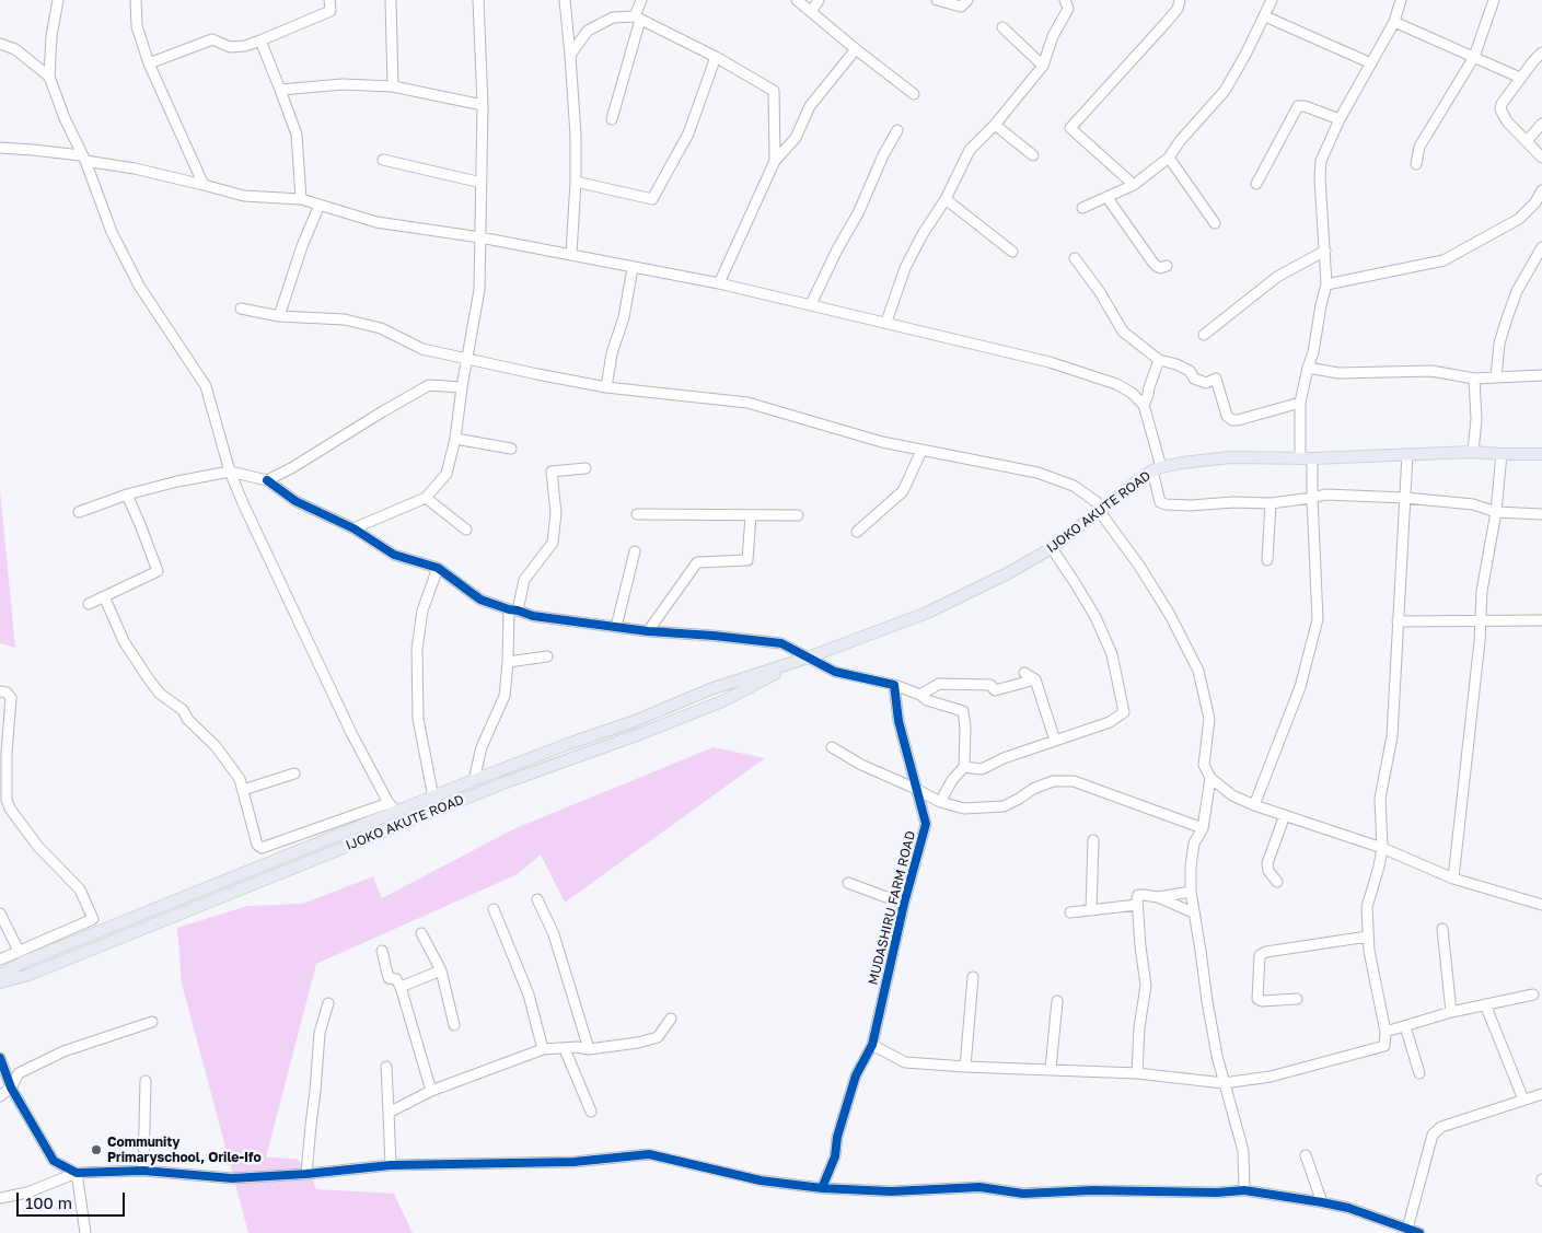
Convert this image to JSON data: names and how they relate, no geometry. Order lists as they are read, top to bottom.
{
  "streets": {
    "main road": ["IJOKO AKUTE ROAD"],
    "street": ["MUDASHIRU FARM ROAD"]
  },
  "places": ["Community Primaryschool, Orile-Ifo"],
  "scale_bar": "100 m"
}
